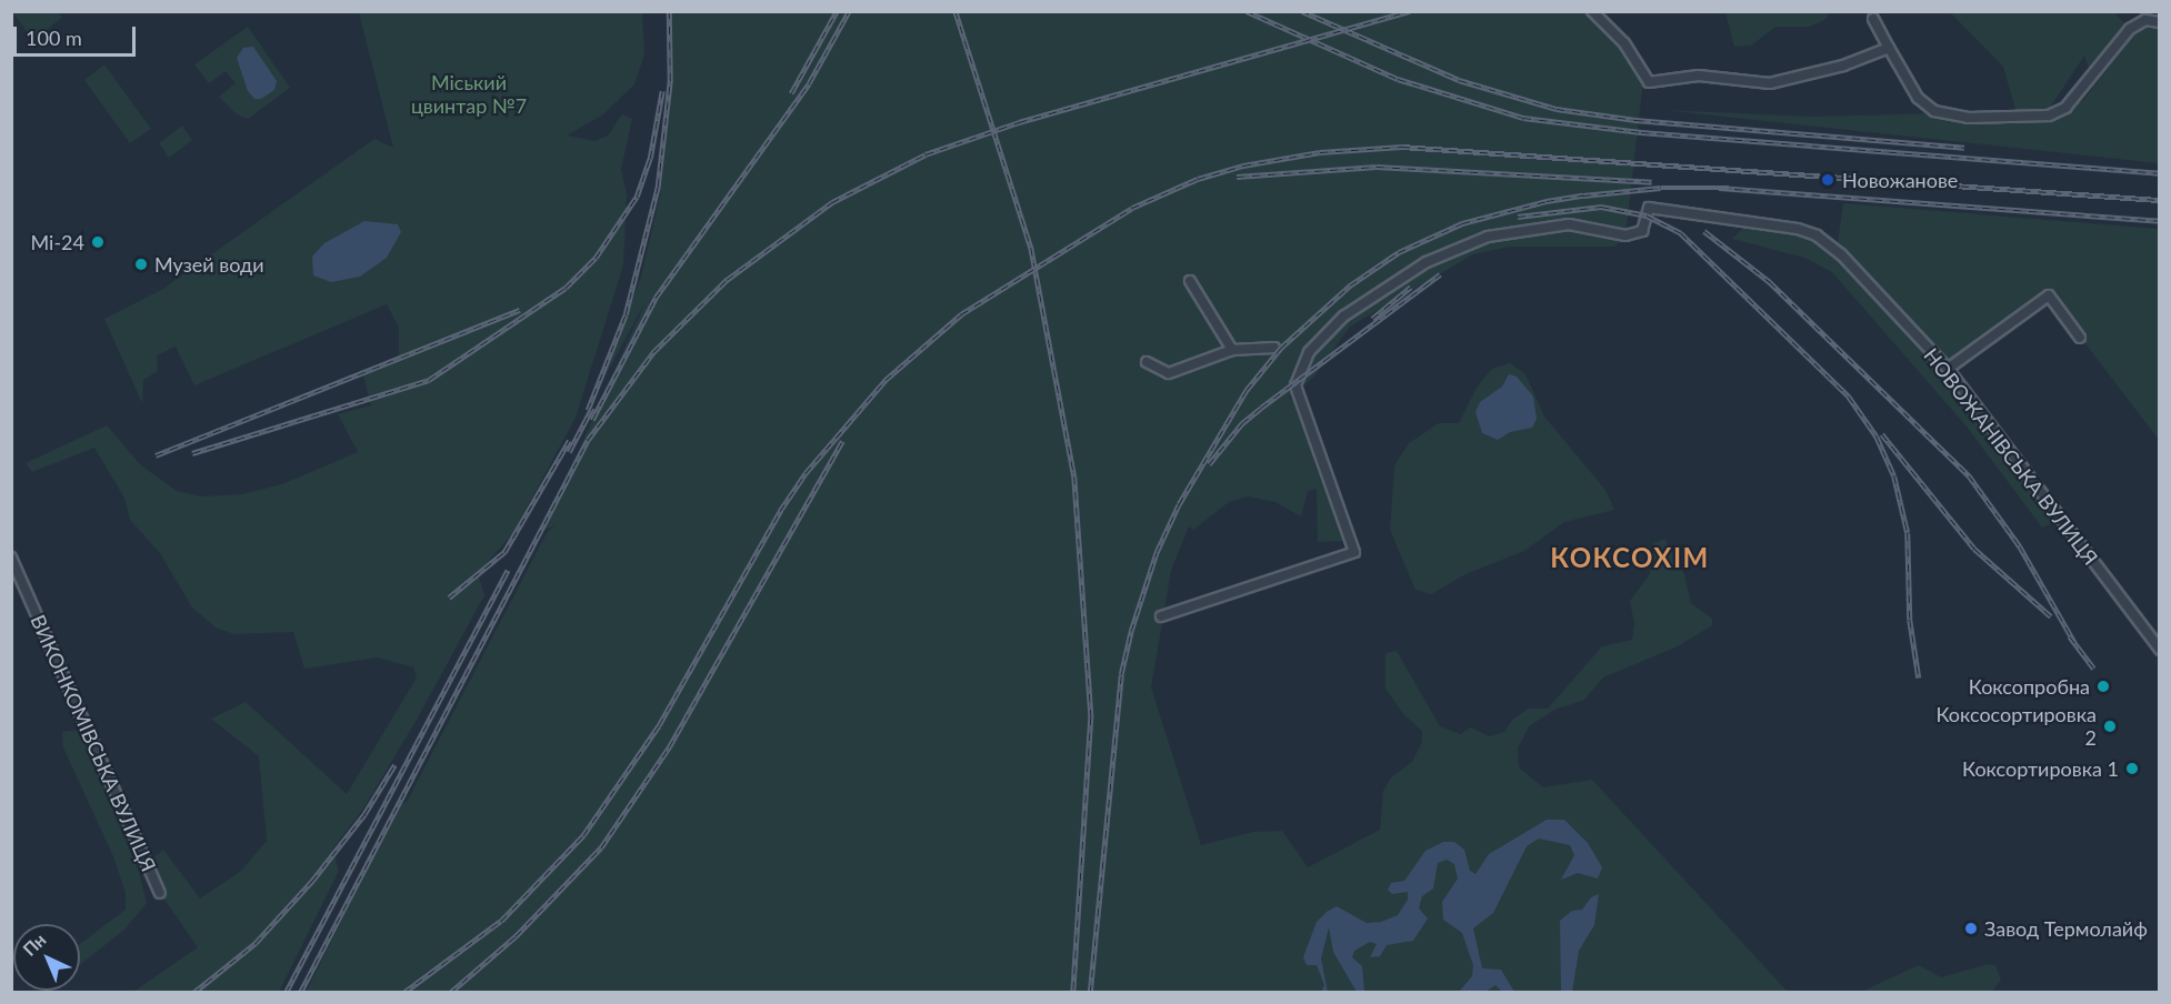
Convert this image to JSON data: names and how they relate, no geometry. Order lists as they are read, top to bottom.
{
  "streets": {
    "street": ["НОВОЖАНІВСЬКА ВУЛИЦЯ", "ВИКОНКОМІВСЬКА ВУЛИЦЯ"]
  },
  "districts": ["КОКСОХІМ"],
  "parks": ["Міський цвинтар №7"],
  "places": [
    "Новожанове",
    "Мі-24",
    "Музей води",
    "Коксопробна",
    "Коксосортировка 2",
    "Коксортировка 1",
    "Завод Термолайф"
  ],
  "scale_bar": "100 m",
  "north": "top left"
}
